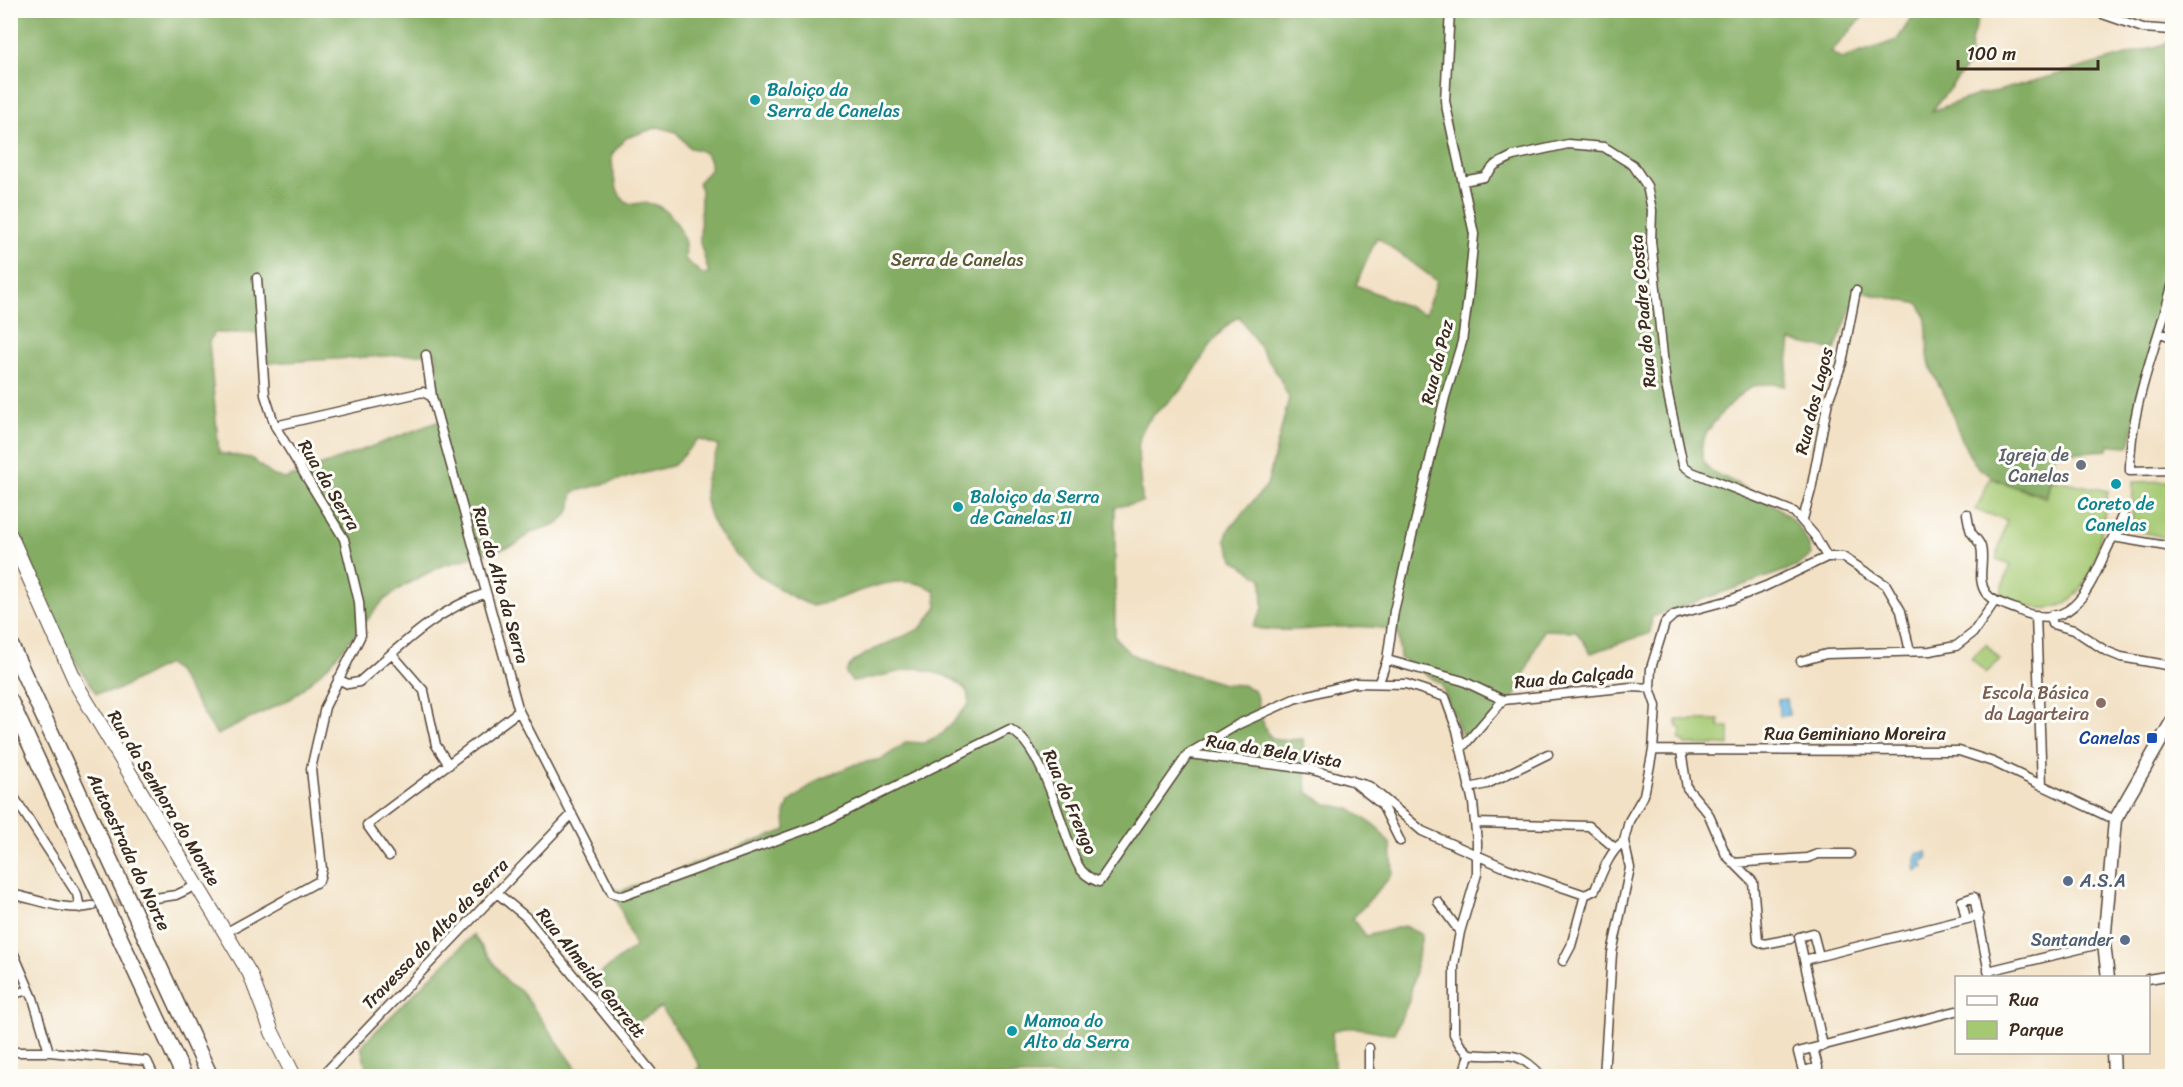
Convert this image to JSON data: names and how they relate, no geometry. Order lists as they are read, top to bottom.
{
  "streets": {
    "highway": ["Autoestrada do Norte"],
    "main road": ["Rua da Senhora do Monte"],
    "street": [
      "Rua do Padre Costa",
      "Rua da Paz",
      "Rua dos Lagos",
      "Rua da Serra",
      "Rua do Alto da Serra",
      "Rua da Calçada",
      "Rua Geminiano Moreira",
      "Rua da Bela Vista",
      "Rua do Frengo",
      "Travessa do Alto da Serra",
      "Rua Almeida Garrett"
    ]
  },
  "crossings": [
    ["Rua do Padre Costa", "Rua da Paz"],
    ["Rua do Padre Costa", "Rua dos Lagos"],
    ["Rua da Paz", "Rua do Frengo"],
    ["Rua da Serra", "Rua da Senhora do Monte"],
    ["Rua do Alto da Serra", "Rua do Frengo"],
    ["Rua do Alto da Serra", "Travessa do Alto da Serra"],
    ["Rua da Calçada", "Rua Geminiano Moreira"],
    ["Rua da Calçada", "Rua do Frengo"],
    ["Rua da Bela Vista", "Rua do Frengo"],
    ["Rua do Frengo", "Travessa do Alto da Serra"],
    ["Travessa do Alto da Serra", "Rua Almeida Garrett"]
  ],
  "parks": ["Serra de Canelas"],
  "places": {
    "other": [
      "Baloiço da Serra de Canelas",
      "Igreja de Canelas",
      "Coreto de Canelas",
      "Baloiço da Serra de Canelas II",
      "Escola Básica da Lagarteira",
      "A.S.A",
      "Santander",
      "Mamoa do Alto da Serra"
    ],
    "transit": ["Canelas"]
  },
  "legend": ["Rua", "Parque"],
  "scale_bar": "100 m"
}
